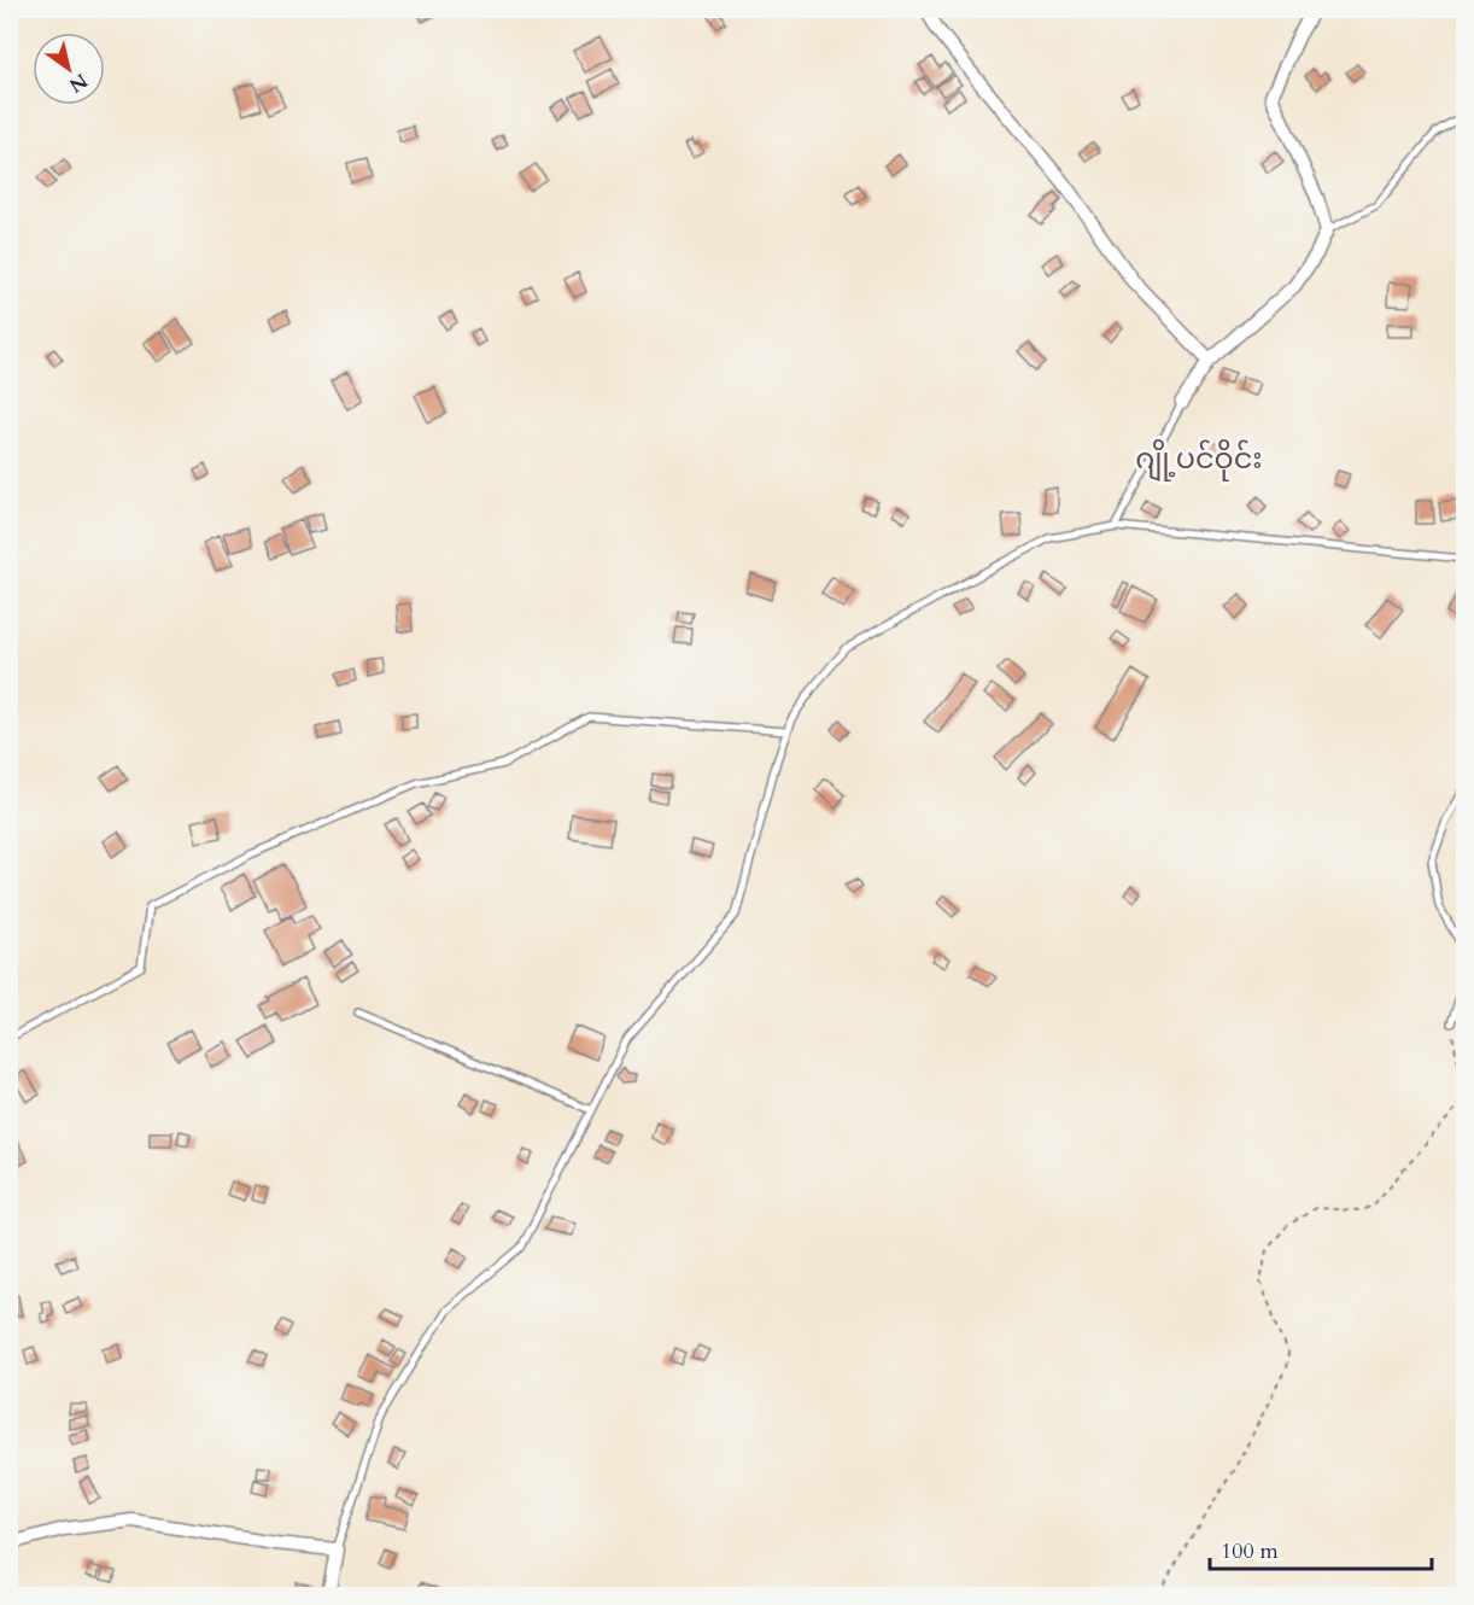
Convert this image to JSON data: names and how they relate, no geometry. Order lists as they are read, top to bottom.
{
  "districts": ["ဂျို့ပင်ဝိုင်း"],
  "scale_bar": "100 m",
  "north": "bottom right"
}
